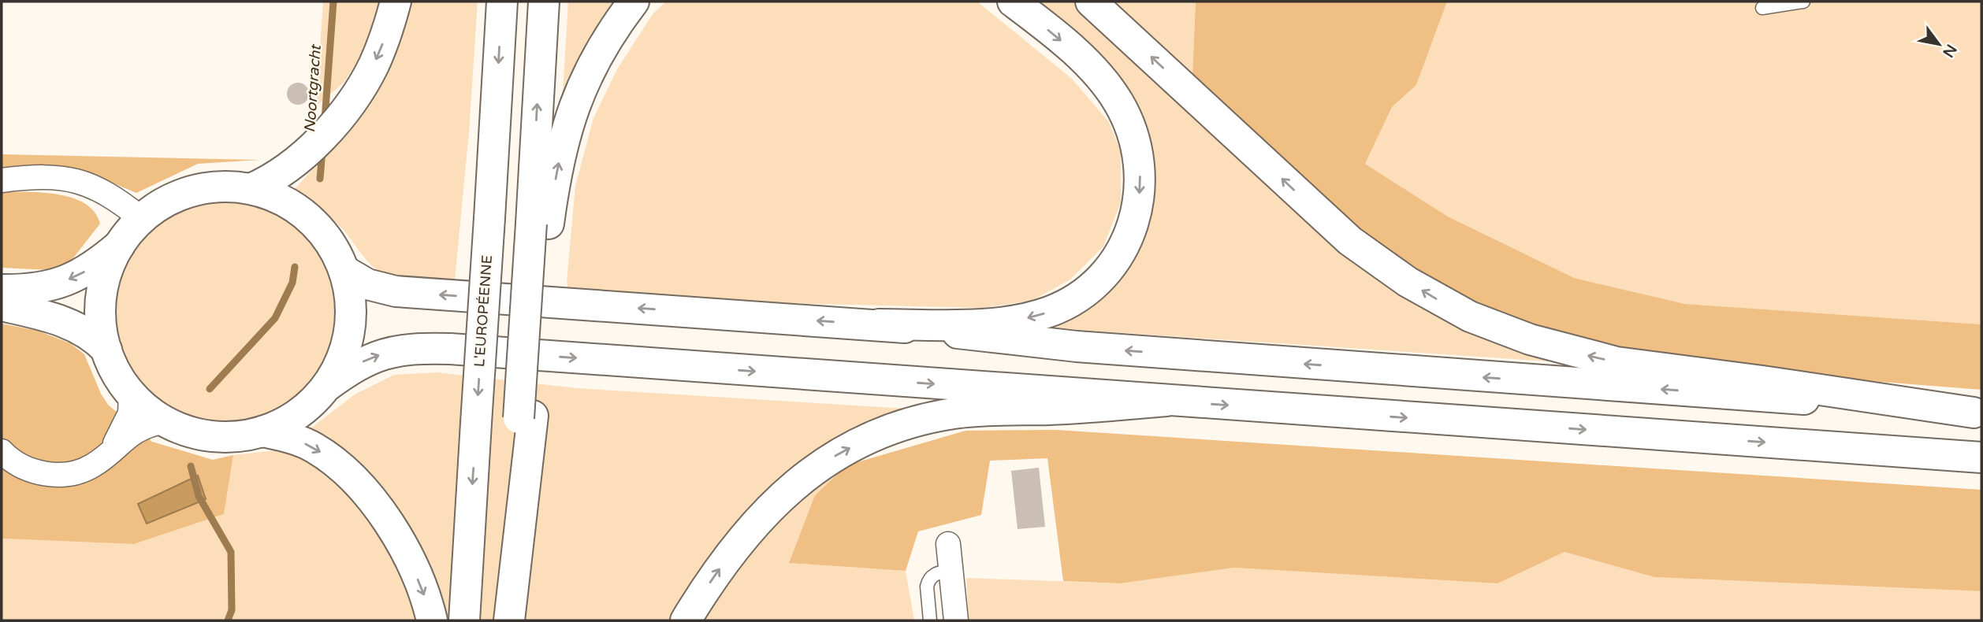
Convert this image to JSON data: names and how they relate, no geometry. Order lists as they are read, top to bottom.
{
  "streets": {
    "main road": ["L'EUROPÉENNE"]
  },
  "water": ["Noortgracht"],
  "north": "bottom right"
}
